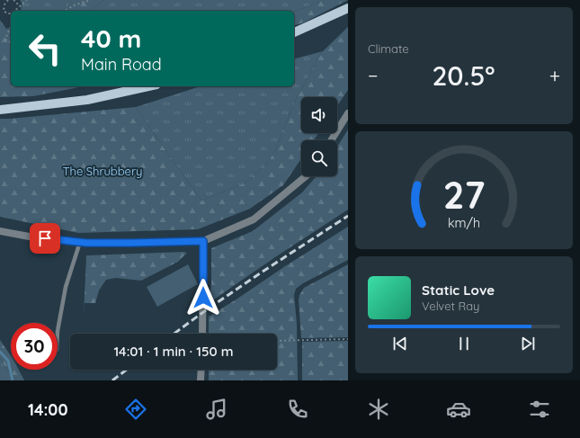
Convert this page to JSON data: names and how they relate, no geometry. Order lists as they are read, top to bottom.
{
  "parks": ["The Shrubbery"],
  "page": {
    "tile": "Climate",
    "turn": ["40 m", "Main Road"],
    "heat": ["−", "20.5°", "+"],
    "song": ["Static Love", "Velvet Ray"],
    "limit": "30",
    "trip": "14:01 · 1 min · 150 m",
    "tabs": "14:00",
    "gauge": ["27", "km/h"]
  }
}
